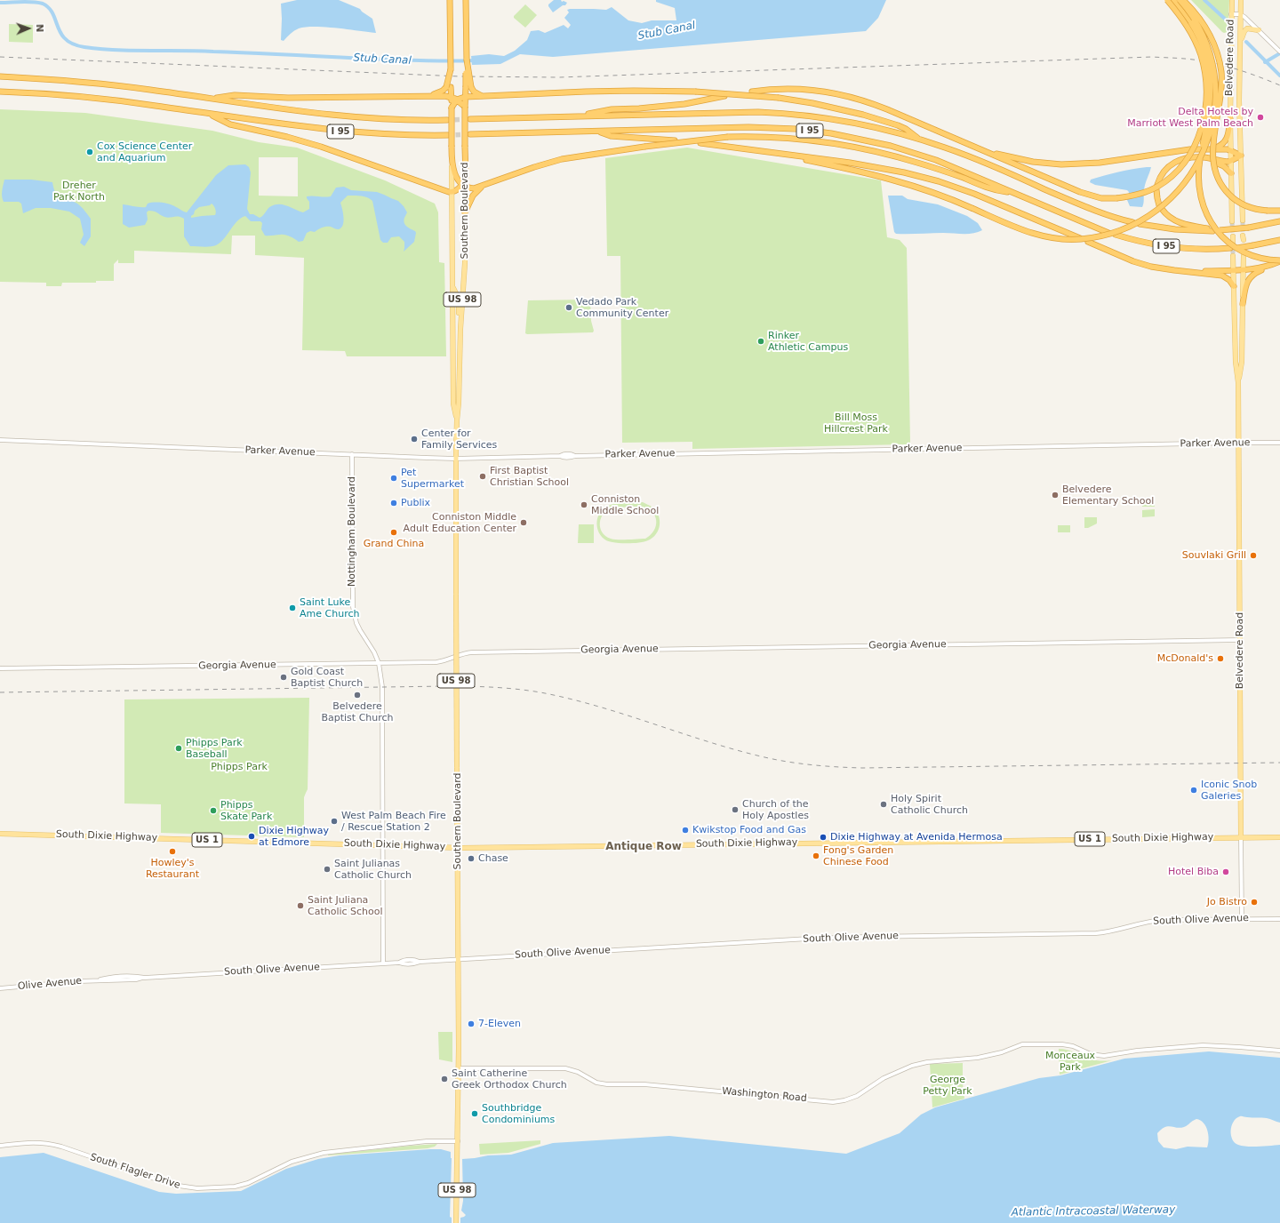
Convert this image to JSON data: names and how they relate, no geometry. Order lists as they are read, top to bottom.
{
  "streets": {
    "highway": ["I 95", "Southern Boulevard", "US 98"],
    "main road": ["Belvedere Road", "South Dixie Highway", "US 1"],
    "street": [
      "Parker Avenue",
      "Nottingham Boulevard",
      "Georgia Avenue",
      "South Olive Avenue",
      "Olive Avenue",
      "Washington Road",
      "South Flagler Drive"
    ]
  },
  "crossings": [
    ["Belvedere Road", "Parker Avenue"],
    ["Belvedere Road", "Georgia Avenue"],
    ["Belvedere Road", "South Dixie Highway"],
    ["Belvedere Road", "South Olive Avenue"],
    ["Southern Boulevard", "Parker Avenue"],
    ["Southern Boulevard", "South Dixie Highway"],
    ["Southern Boulevard", "South Olive Avenue"],
    ["Southern Boulevard", "Washington Road"],
    ["Southern Boulevard", "South Flagler Drive"],
    ["Parker Avenue", "Nottingham Boulevard"],
    ["Nottingham Boulevard", "Georgia Avenue"],
    ["Nottingham Boulevard", "South Dixie Highway"],
    ["Nottingham Boulevard", "South Olive Avenue"],
    ["South Olive Avenue", "Olive Avenue"]
  ],
  "districts": ["Antique Row"],
  "water": ["Stub Canal", "Atlantic Intracoastal Waterway"],
  "parks": [
    "Dreher Park North",
    "Bill Moss Hillcrest Park",
    "Phipps Park",
    "Monceaux Park",
    "George Petty Park"
  ],
  "places": [
    "Delta Hotels by Marriott West Palm Beach",
    "Cox Science Center and Aquarium",
    "Vedado Park Community Center",
    "Rinker Athletic Campus",
    "Center for Family Services",
    "First Baptist Christian School",
    "Pet Supermarket",
    "Belvedere Elementary School",
    "Publix",
    "Conniston Middle School",
    "Conniston Middle Adult Education Center",
    "Grand China",
    "Souvlaki Grill",
    "Saint Luke Ame Church",
    "McDonald's",
    "Gold Coast Baptist Church",
    "Belvedere Baptist Church",
    "Phipps Park Baseball",
    "Iconic Snob Galeries",
    "Holy Spirit Catholic Church",
    "Church of the Holy Apostles",
    "Phipps Skate Park",
    "West Palm Beach Fire / Rescue Station 2",
    "Kwikstop Food and Gas",
    "Dixie Highway at Edmore",
    "Dixie Highway at Avenida Hermosa",
    "Howley's Restaurant",
    "Fong's Garden Chinese Food",
    "Chase",
    "Saint Julianas Catholic Church",
    "Hotel Biba",
    "Jo Bistro",
    "Saint Juliana Catholic School",
    "7-Eleven",
    "Saint Catherine Greek Orthodox Church",
    "Southbridge Condominiums"
  ],
  "north": "right"
}
